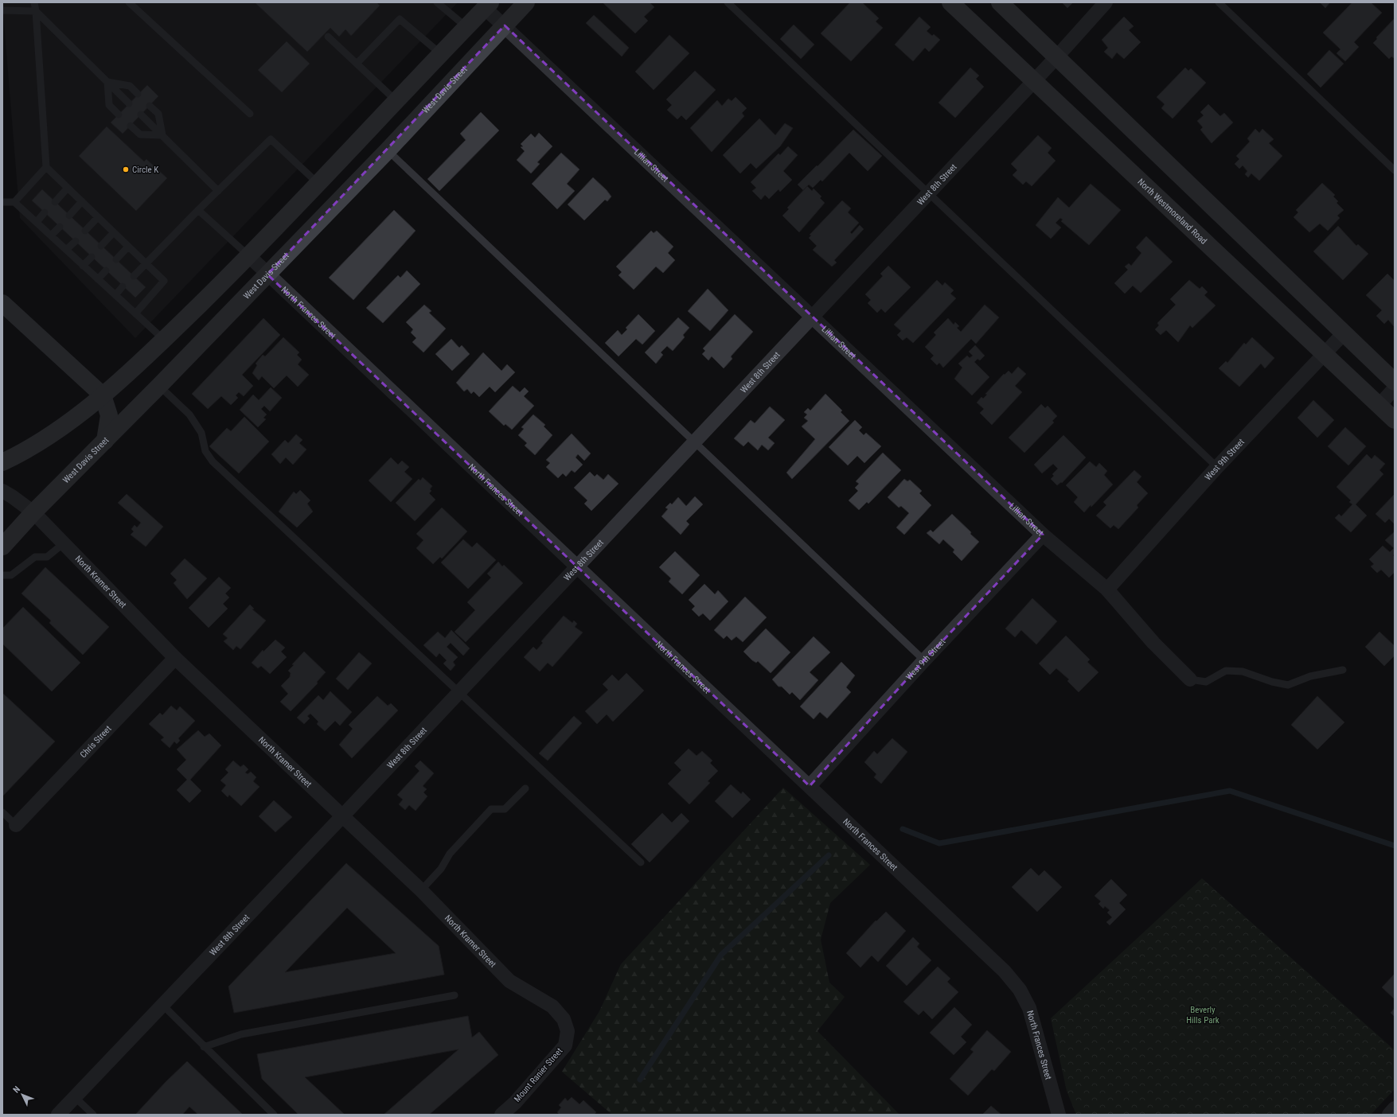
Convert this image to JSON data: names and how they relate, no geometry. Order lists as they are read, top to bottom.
{
  "streets": {
    "main road": ["West Davis Street", "North Westmoreland Road"],
    "street": [
      "Lillian Street",
      "West 8th Street",
      "North Frances Street",
      "West 9th Street",
      "North Kramer Street",
      "Chris Street",
      "Mount Ranier Street"
    ]
  },
  "crossings": [
    ["West Davis Street", "Lillian Street"],
    ["West Davis Street", "North Frances Street"],
    ["West Davis Street", "North Kramer Street"],
    ["Lillian Street", "West 8th Street"],
    ["Lillian Street", "West 9th Street"],
    ["West 8th Street", "North Westmoreland Road"],
    ["West 8th Street", "North Frances Street"],
    ["West 8th Street", "North Kramer Street"],
    ["North Westmoreland Road", "West 9th Street"],
    ["North Frances Street", "West 9th Street"],
    ["North Kramer Street", "Chris Street"],
    ["North Kramer Street", "Mount Ranier Street"]
  ],
  "parks": ["Beverly Hills Park"],
  "places": ["Circle K"],
  "north": "top left"
}
